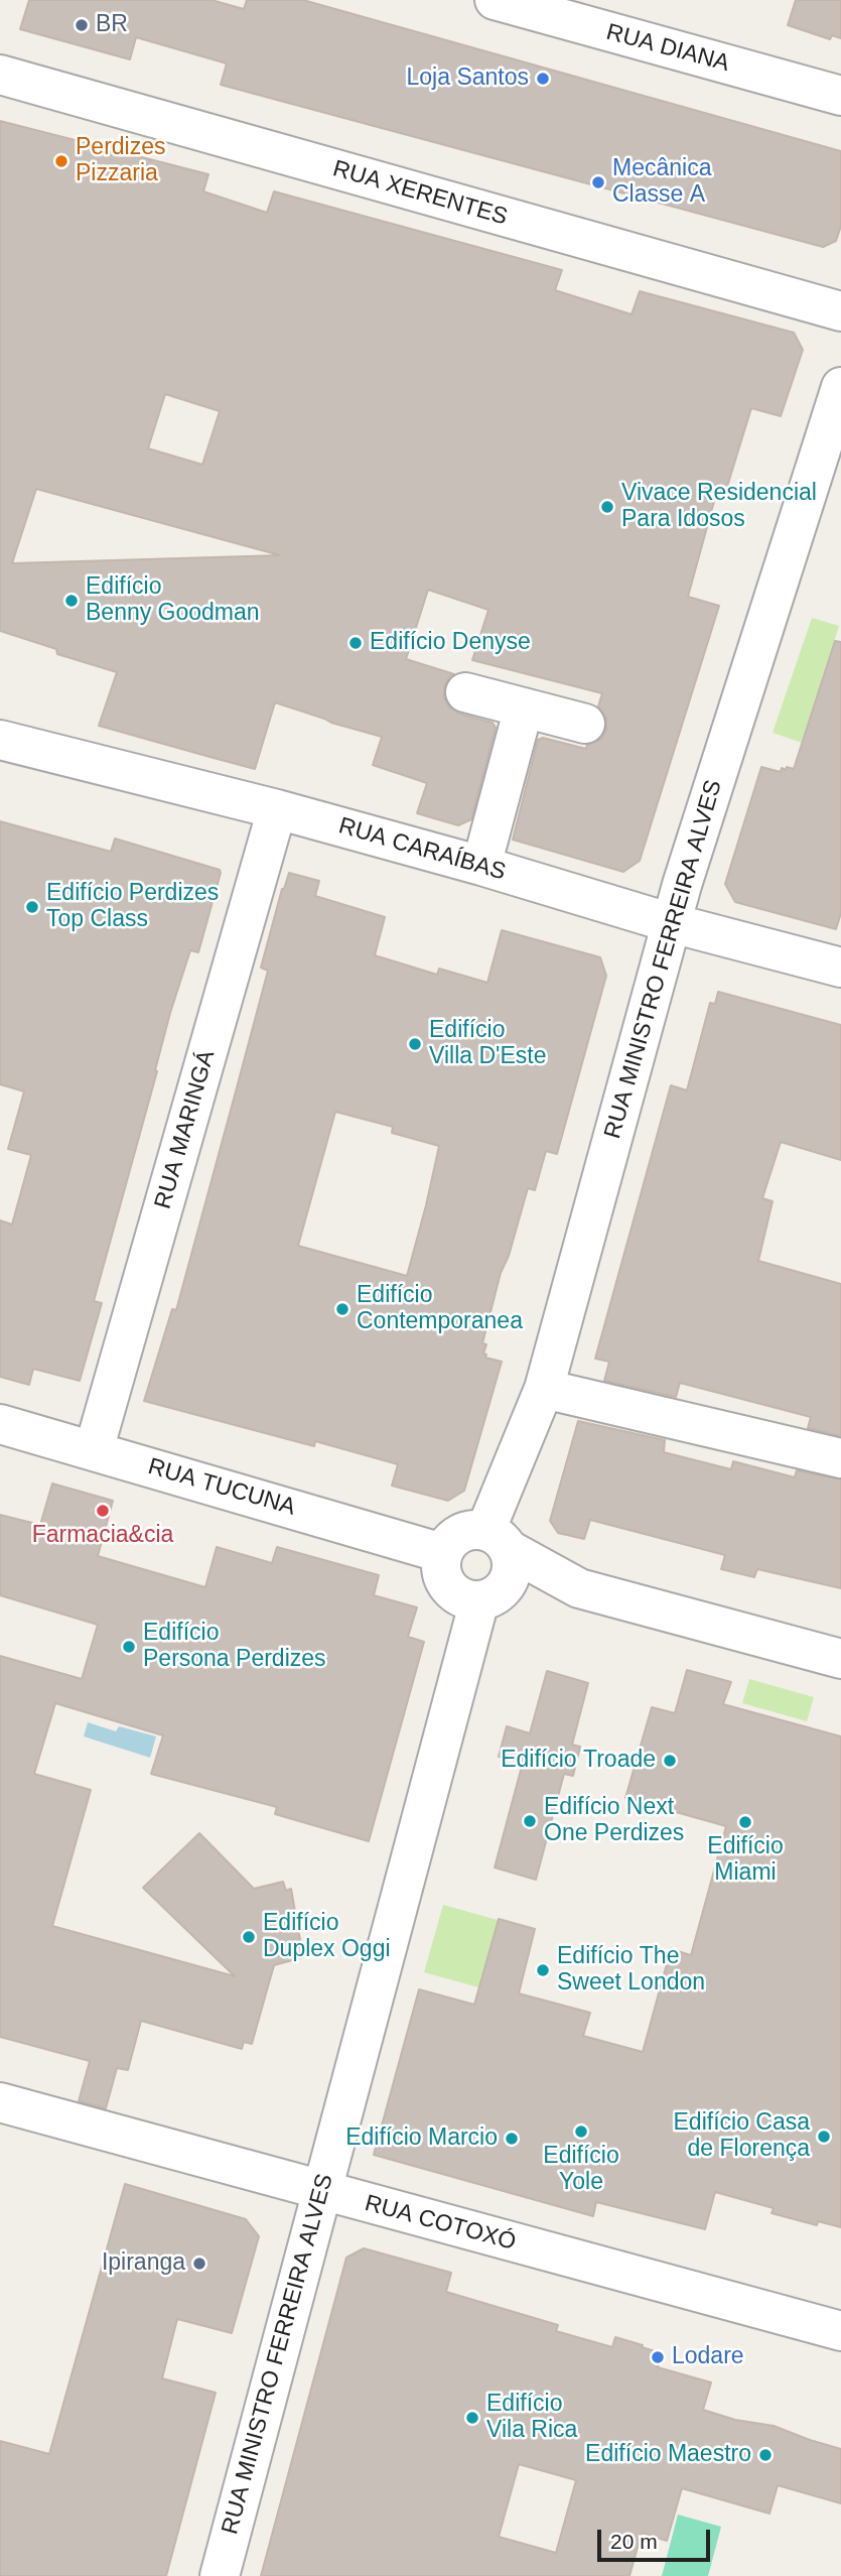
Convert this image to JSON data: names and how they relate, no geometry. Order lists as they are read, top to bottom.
{
  "streets": {
    "street": [
      "RUA DIANA",
      "RUA XERENTES",
      "RUA CARAÍBAS",
      "RUA MINISTRO FERREIRA ALVES",
      "RUA MARINGÁ",
      "RUA TUCUNA",
      "RUA COTOXÓ"
    ]
  },
  "crossings": [
    ["RUA CARAÍBAS", "RUA MINISTRO FERREIRA ALVES"],
    ["RUA CARAÍBAS", "RUA MARINGÁ"],
    ["RUA MINISTRO FERREIRA ALVES", "RUA TUCUNA"],
    ["RUA MINISTRO FERREIRA ALVES", "RUA COTOXÓ"],
    ["RUA MARINGÁ", "RUA TUCUNA"]
  ],
  "places": [
    "BR",
    "Loja Santos",
    "Perdizes Pizzaria",
    "Mecânica Classe A",
    "Vivace Residencial Para Idosos",
    "Edifício Benny Goodman",
    "Edifício Denyse",
    "Edifício Perdizes Top Class",
    "Edifício Villa D'Este",
    "Edifício Contemporanea",
    "Farmacia&cia",
    "Edifício Persona Perdizes",
    "Edifício Troade",
    "Edifício Next One Perdizes",
    "Edifício Miami",
    "Edifício Duplex Oggi",
    "Edifício The Sweet London",
    "Edifício Yole",
    "Edifício Casa de Florença",
    "Edifício Marcio",
    "Ipiranga",
    "Lodare",
    "Edifício Vila Rica",
    "Edifício Maestro"
  ],
  "scale_bar": "20 m"
}
